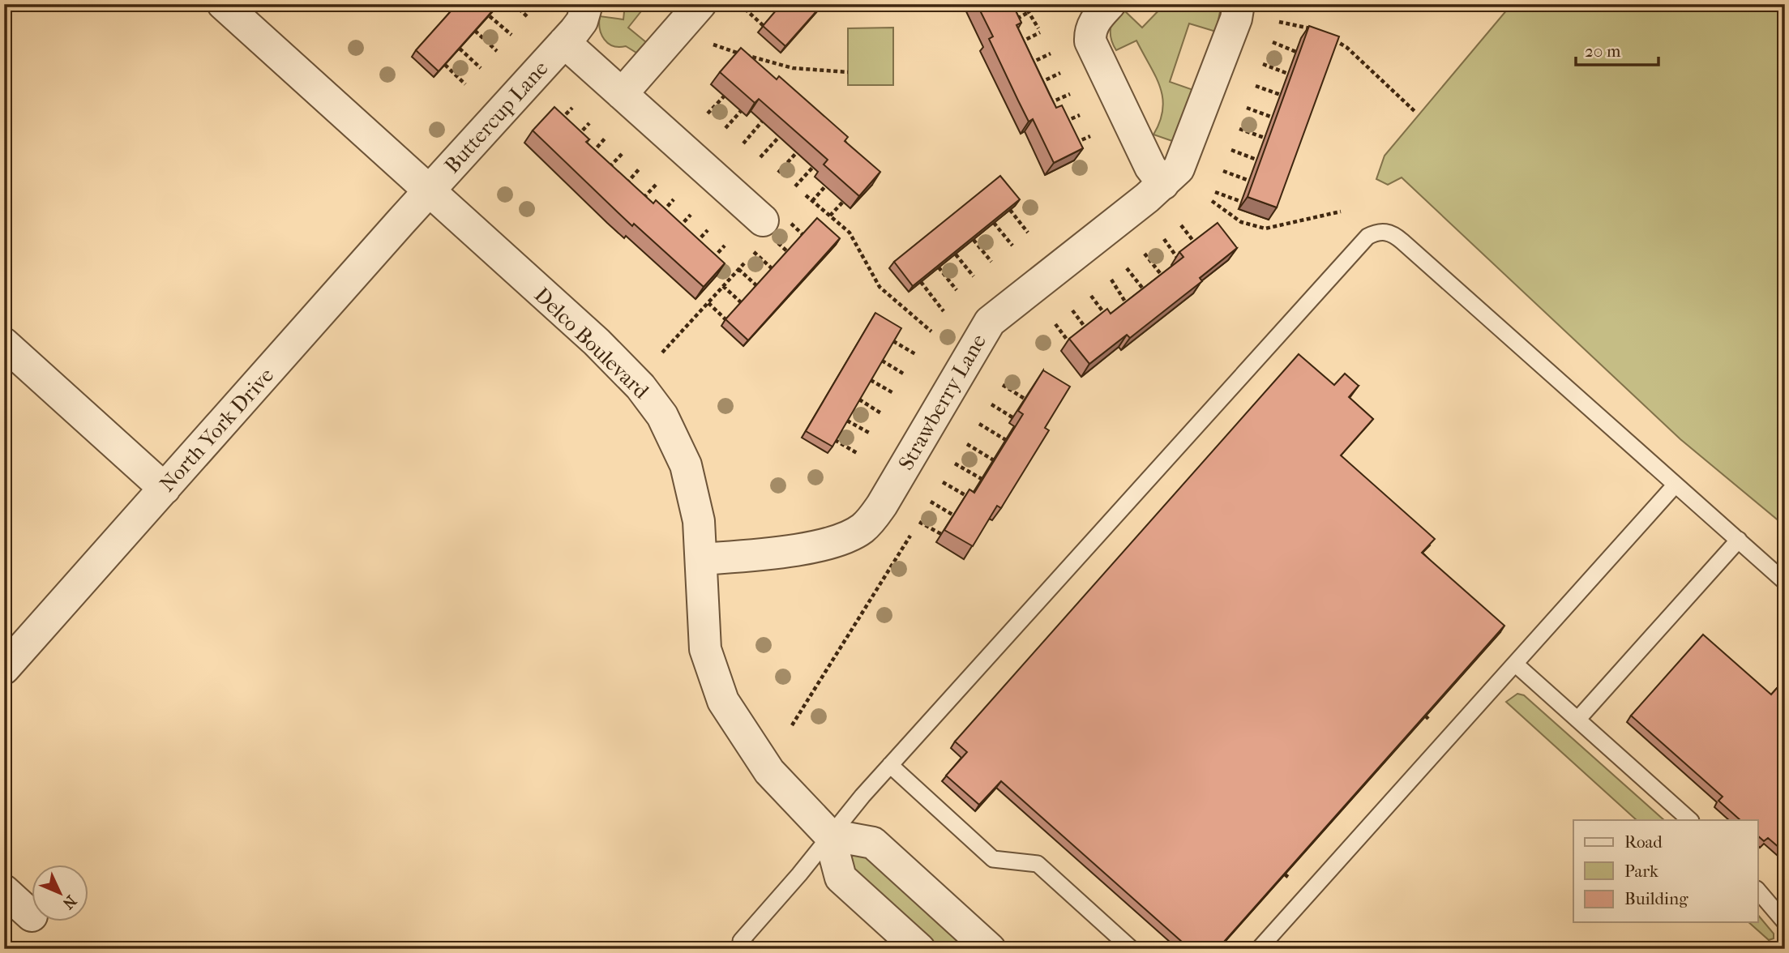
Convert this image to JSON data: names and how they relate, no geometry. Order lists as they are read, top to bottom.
{
  "streets": {
    "street": [
      "Buttercup Lane",
      "Delco Boulevard",
      "Strawberry Lane",
      "North York Drive"
    ]
  },
  "crossings": [
    ["Buttercup Lane", "Delco Boulevard"],
    ["Buttercup Lane", "North York Drive"],
    ["Delco Boulevard", "Strawberry Lane"],
    ["Delco Boulevard", "North York Drive"]
  ],
  "legend": ["Road", "Park", "Building"],
  "scale_bar": "20 m",
  "north": "bottom right"
}
